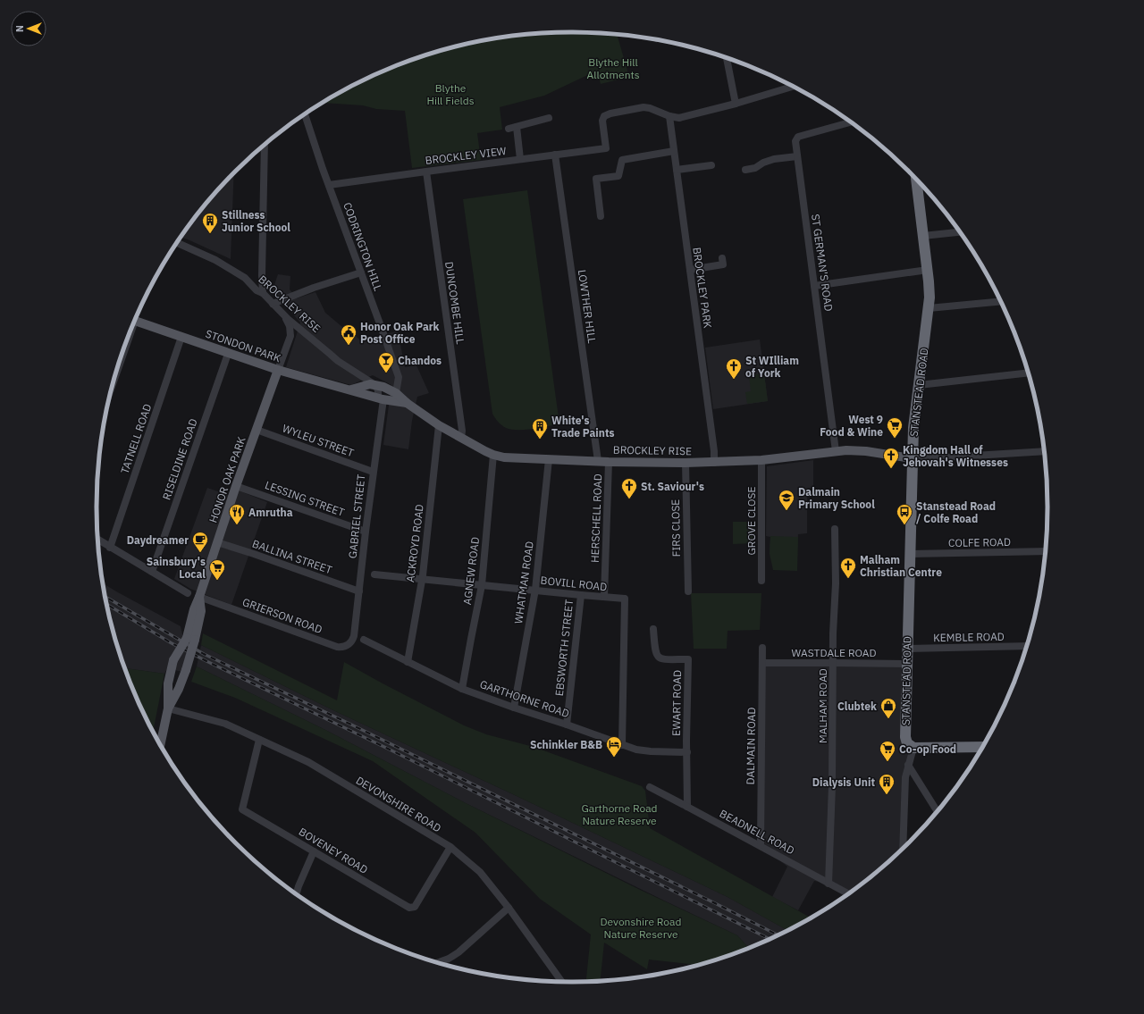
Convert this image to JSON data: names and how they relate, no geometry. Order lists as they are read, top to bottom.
{
  "streets": {
    "highway": ["STANSTEAD ROAD"],
    "main road": ["BROCKLEY RISE", "STONDON PARK", "HONOR OAK PARK"],
    "street": [
      "BROCKLEY VIEW",
      "CODRINGTON HILL",
      "ST GERMAN'S ROAD",
      "BROCKLEY PARK",
      "DUNCOMBE HILL",
      "LOWTHER HILL",
      "TATNELL ROAD",
      "WYLEU STREET",
      "RISELDINE ROAD",
      "LESSING STREET",
      "GABRIEL STREET",
      "HERSCHELL ROAD",
      "GROVE CLOSE",
      "FIRS CLOSE",
      "COLFE ROAD",
      "ACKROYD ROAD",
      "BALLINA STREET",
      "AGNEW ROAD",
      "WHATMAN ROAD",
      "BOVILL ROAD",
      "GRIERSON ROAD",
      "KEMBLE ROAD",
      "EBSWORTH STREET",
      "WASTDALE ROAD",
      "GARTHORNE ROAD",
      "EWART ROAD",
      "MALHAM ROAD",
      "DALMAIN ROAD",
      "DEVONSHIRE ROAD",
      "BEADNELL ROAD",
      "BOVENEY ROAD"
    ]
  },
  "crossings": [
    ["BROCKLEY VIEW", "CODRINGTON HILL"],
    ["BROCKLEY VIEW", "BROCKLEY PARK"],
    ["BROCKLEY VIEW", "DUNCOMBE HILL"],
    ["BROCKLEY VIEW", "LOWTHER HILL"],
    ["CODRINGTON HILL", "STONDON PARK"],
    ["ST GERMAN'S ROAD", "BROCKLEY RISE"],
    ["BROCKLEY PARK", "BROCKLEY RISE"],
    ["DUNCOMBE HILL", "BROCKLEY RISE"],
    ["BROCKLEY RISE", "LOWTHER HILL"],
    ["BROCKLEY RISE", "STONDON PARK"],
    ["BROCKLEY RISE", "STANSTEAD ROAD"],
    ["BROCKLEY RISE", "HERSCHELL ROAD"],
    ["BROCKLEY RISE", "GROVE CLOSE"],
    ["BROCKLEY RISE", "FIRS CLOSE"],
    ["BROCKLEY RISE", "ACKROYD ROAD"],
    ["BROCKLEY RISE", "AGNEW ROAD"],
    ["BROCKLEY RISE", "WHATMAN ROAD"],
    ["STONDON PARK", "TATNELL ROAD"],
    ["STONDON PARK", "RISELDINE ROAD"],
    ["STONDON PARK", "HONOR OAK PARK"],
    ["STONDON PARK", "GABRIEL STREET"],
    ["STANSTEAD ROAD", "COLFE ROAD"],
    ["STANSTEAD ROAD", "KEMBLE ROAD"],
    ["STANSTEAD ROAD", "WASTDALE ROAD"],
    ["WYLEU STREET", "HONOR OAK PARK"],
    ["WYLEU STREET", "GABRIEL STREET"],
    ["HONOR OAK PARK", "LESSING STREET"],
    ["HONOR OAK PARK", "BALLINA STREET"],
    ["HONOR OAK PARK", "GRIERSON ROAD"],
    ["HONOR OAK PARK", "DEVONSHIRE ROAD"],
    ["LESSING STREET", "GABRIEL STREET"],
    ["GABRIEL STREET", "BALLINA STREET"],
    ["GABRIEL STREET", "GRIERSON ROAD"],
    ["HERSCHELL ROAD", "BOVILL ROAD"],
    ["ACKROYD ROAD", "BOVILL ROAD"],
    ["ACKROYD ROAD", "GARTHORNE ROAD"],
    ["AGNEW ROAD", "BOVILL ROAD"],
    ["AGNEW ROAD", "GARTHORNE ROAD"],
    ["WHATMAN ROAD", "BOVILL ROAD"],
    ["WHATMAN ROAD", "GARTHORNE ROAD"],
    ["BOVILL ROAD", "EBSWORTH STREET"],
    ["BOVILL ROAD", "GARTHORNE ROAD"],
    ["EBSWORTH STREET", "GARTHORNE ROAD"],
    ["WASTDALE ROAD", "MALHAM ROAD"],
    ["WASTDALE ROAD", "DALMAIN ROAD"],
    ["GARTHORNE ROAD", "EWART ROAD"],
    ["EWART ROAD", "BEADNELL ROAD"],
    ["MALHAM ROAD", "BEADNELL ROAD"],
    ["DALMAIN ROAD", "BEADNELL ROAD"],
    ["DEVONSHIRE ROAD", "BOVENEY ROAD"]
  ],
  "parks": [
    "Blythe Hill Allotments",
    "Blythe Hill Fields",
    "Garthorne Road Nature Reserve",
    "Devonshire Road Nature Reserve"
  ],
  "places": {
    "building": ["Stillness Junior School", "White's Trade Paints", "Dialysis Unit"],
    "public building": ["Honor Oak Park Post Office"],
    "bar": ["Chandos"],
    "church": [
      "St WIlliam of York",
      "Kingdom Hall of Jehovah's Witnesses",
      "St. Saviour's",
      "Malham Christian Centre"
    ],
    "supermarket": ["West 9 Food & Wine", "Sainsbury's Local", "Co-op Food"],
    "school or university": ["Dalmain Primary School"],
    "restaurant": ["Amrutha"],
    "bus stop": ["Stanstead Road / Colfe Road"],
    "cafe": ["Daydreamer"],
    "shop": ["Clubtek"],
    "hotel": ["Schinkler B&B"]
  },
  "north": "left"
}
